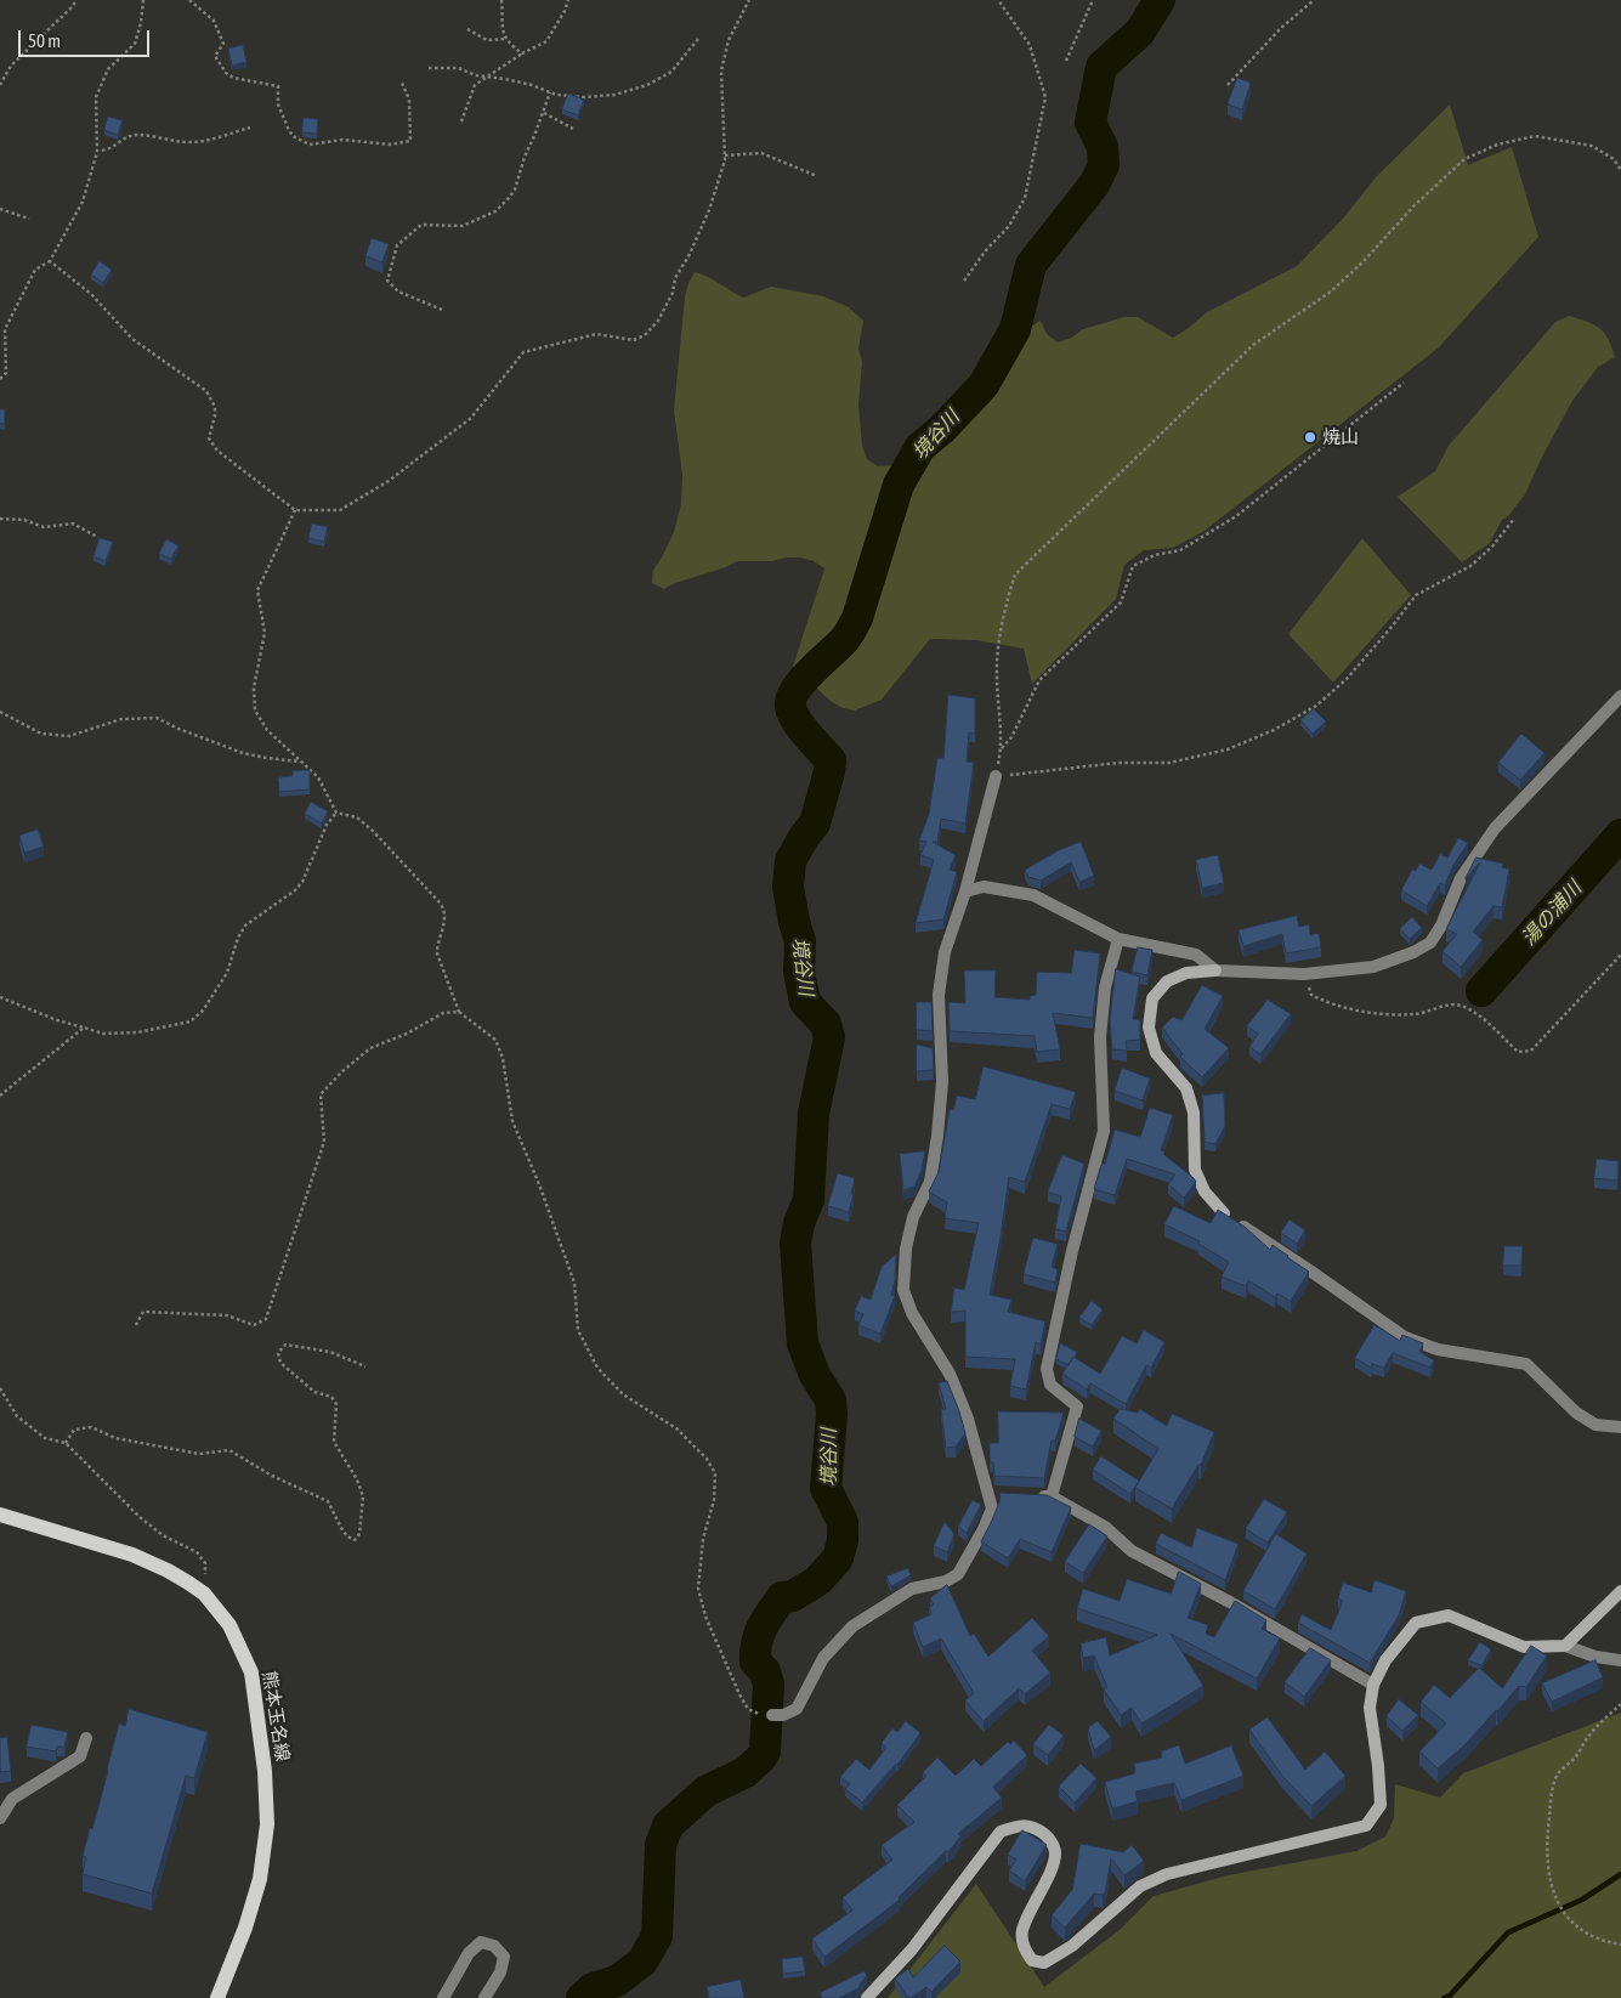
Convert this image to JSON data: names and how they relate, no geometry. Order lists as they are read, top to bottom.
{
  "streets": {
    "main road": ["熊本玉名線"]
  },
  "water": ["境谷川", "湯の浦川"],
  "places": ["焼山"],
  "scale_bar": "50 m"
}
